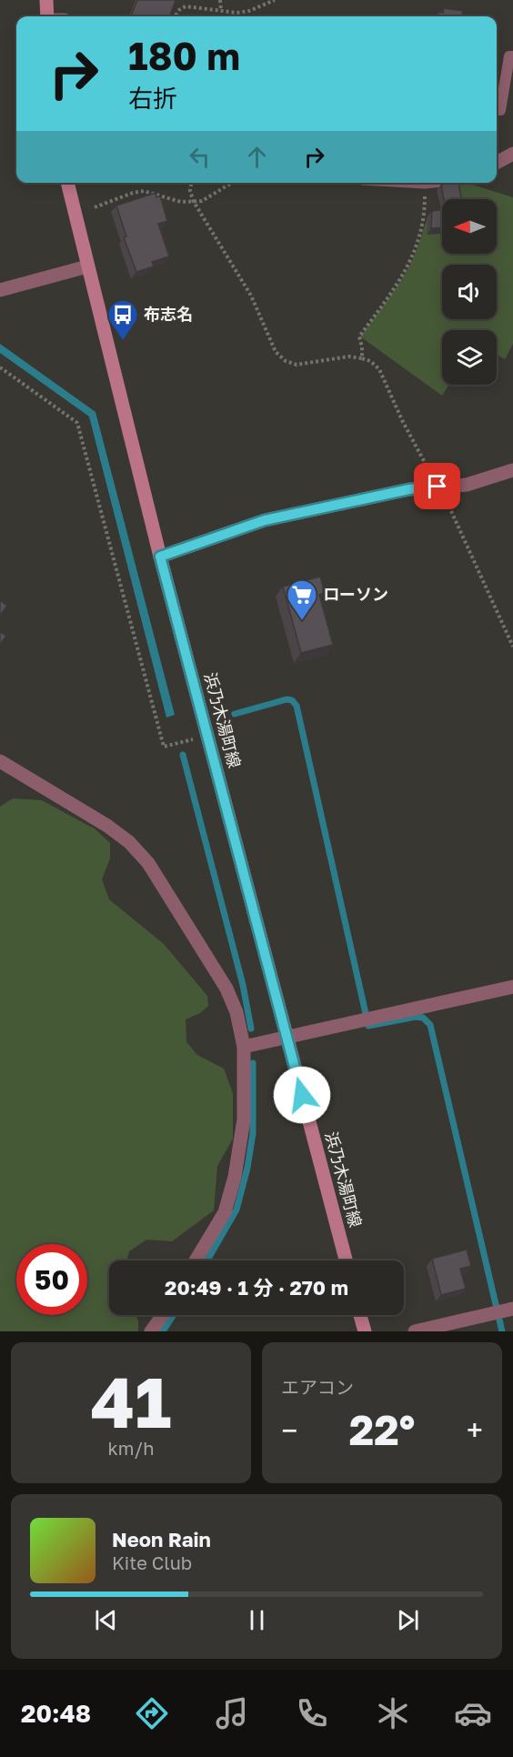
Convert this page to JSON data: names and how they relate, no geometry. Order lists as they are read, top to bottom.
{
  "streets": {
    "main road": ["浜乃木湯町線"]
  },
  "places": {
    "bus stop": ["布志名"],
    "supermarket": ["ローソン"]
  },
  "north": "left",
  "page": {
    "turn": ["180 m", "右折"],
    "limit": "50",
    "trip": "20:49 · 1 分 · 270 m",
    "tile": [
      ["41", "km/h"],
      "エアコン"
    ],
    "heat": ["−", "22°", "+"],
    "song": ["Neon Rain", "Kite Club"],
    "tabs": "20:48"
  }
}
